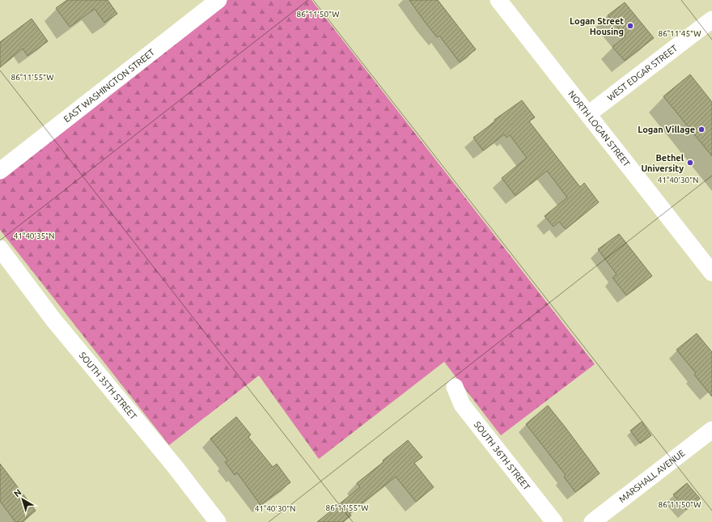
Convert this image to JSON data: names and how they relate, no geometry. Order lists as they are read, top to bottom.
{
  "streets": {
    "street": [
      "WEST EDGAR STREET",
      "EAST WASHINGTON STREET",
      "NORTH LOGAN STREET",
      "SOUTH 35TH STREET",
      "SOUTH 36TH STREET",
      "MARSHALL AVENUE"
    ]
  },
  "crossings": [
    ["WEST EDGAR STREET", "NORTH LOGAN STREET"]
  ],
  "places": ["Logan Street Housing", "Logan Village", "Bethel University"],
  "north": "top left",
  "coordinates": [
    "86°11'50\"W",
    "86°11'45\"W",
    "86°11'55\"W",
    "41°40'30\"N",
    "41°40'35\"N"
  ]
}
